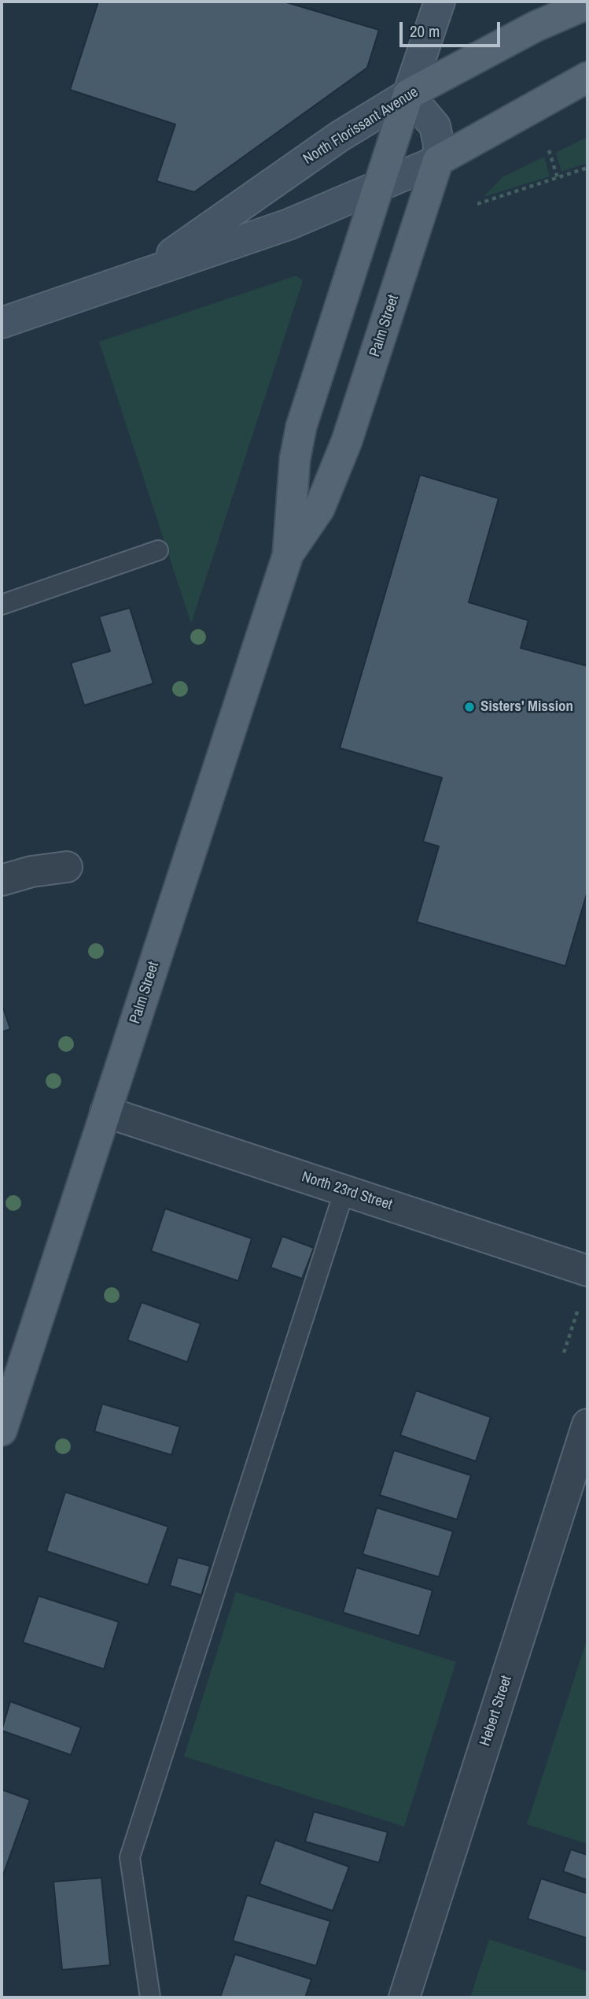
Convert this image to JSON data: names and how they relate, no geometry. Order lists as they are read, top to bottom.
{
  "streets": {
    "main road": ["North Florissant Avenue", "Palm Street"],
    "street": ["North 23rd Street", "Hebert Street"]
  },
  "crossings": [
    ["North Florissant Avenue", "Palm Street"],
    ["Palm Street", "North 23rd Street"]
  ],
  "places": ["Sisters' Mission"],
  "scale_bar": "20 m"
}
